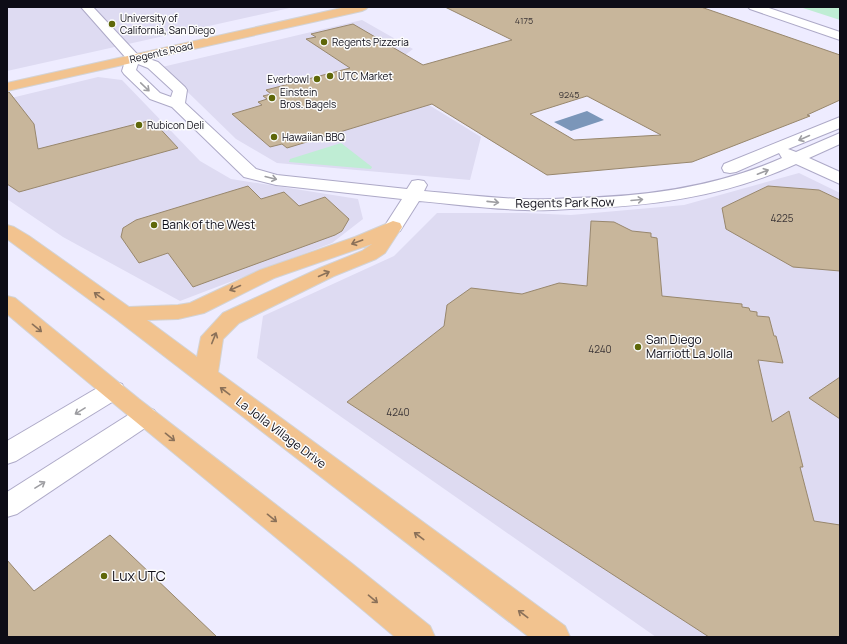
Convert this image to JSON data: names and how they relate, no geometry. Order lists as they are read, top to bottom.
{
  "streets": {
    "main road": ["Regents Road", "La Jolla Village Drive"],
    "street": ["Regents Park Row"]
  },
  "places": [
    "University of California, San Diego",
    "Regents Pizzeria",
    "UTC Market",
    "Everbowl",
    "Einstein Bros. Bagels",
    "Rubicon Deli",
    "Hawaiian BBQ",
    "Bank of the West",
    "San Diego Marriott La Jolla",
    "Lux UTC"
  ],
  "house_numbers": [
    "4175",
    "9245",
    "4225",
    "4240",
    "4240"
  ]
}
